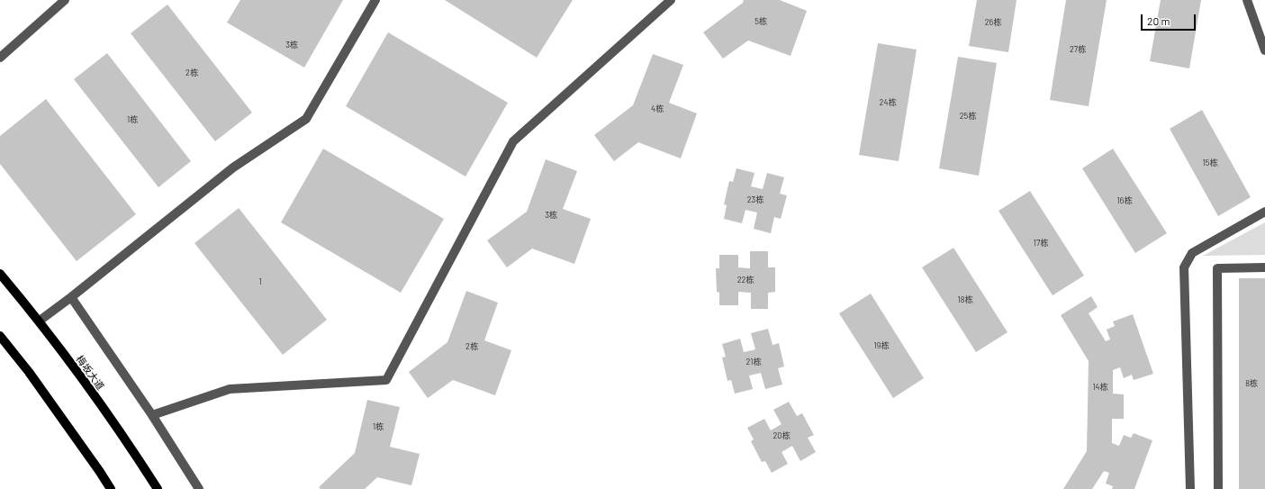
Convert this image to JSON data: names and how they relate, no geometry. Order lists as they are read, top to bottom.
{
  "streets": {
    "main road": ["梅坂大道"]
  },
  "house_numbers": [
    "5栋",
    "26栋",
    "3栋",
    "27栋",
    "2栋",
    "24栋",
    "4栋",
    "25栋",
    "1栋",
    "15栋",
    "23栋",
    "16栋",
    "3栋",
    "17栋",
    "22栋",
    "1",
    "18栋",
    "19栋",
    "2栋",
    "21栋",
    "8栋",
    "14栋",
    "1栋",
    "20栋"
  ],
  "scale_bar": "20 m"
}
